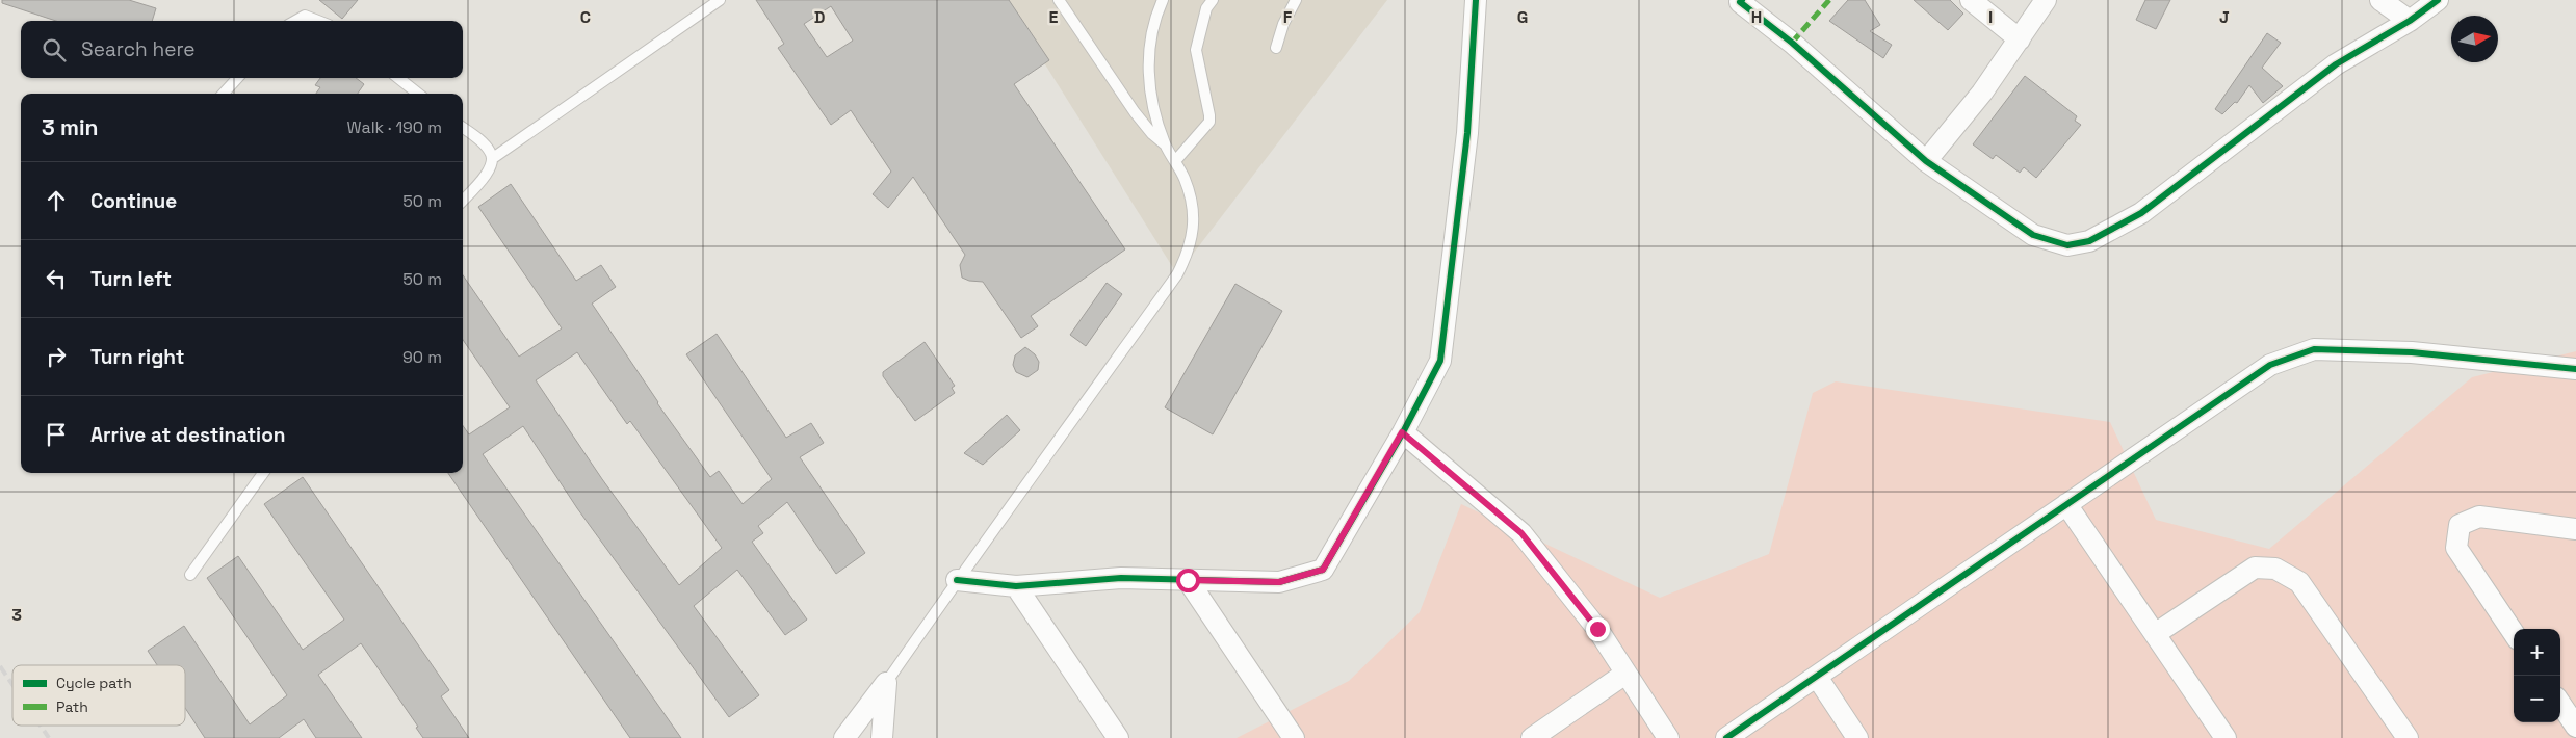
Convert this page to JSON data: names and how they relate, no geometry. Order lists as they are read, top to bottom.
{
  "legend": ["Cycle path", "Path"],
  "north": "right",
  "page": {
    "search": "Search here",
    "heading": ["3 min", "Walk · 190 m"],
    "list": [
      ["Continue", "50 m"],
      ["Turn left", "50 m"],
      ["Turn right", "90 m"],
      "Arrive at destination"
    ],
    "map_buttons": ["+", "−"]
  },
  "grid": {
    "columns": [
      "C",
      "D",
      "E",
      "F",
      "G",
      "H",
      "I",
      "J"
    ],
    "rows": ["3"]
  }
}
